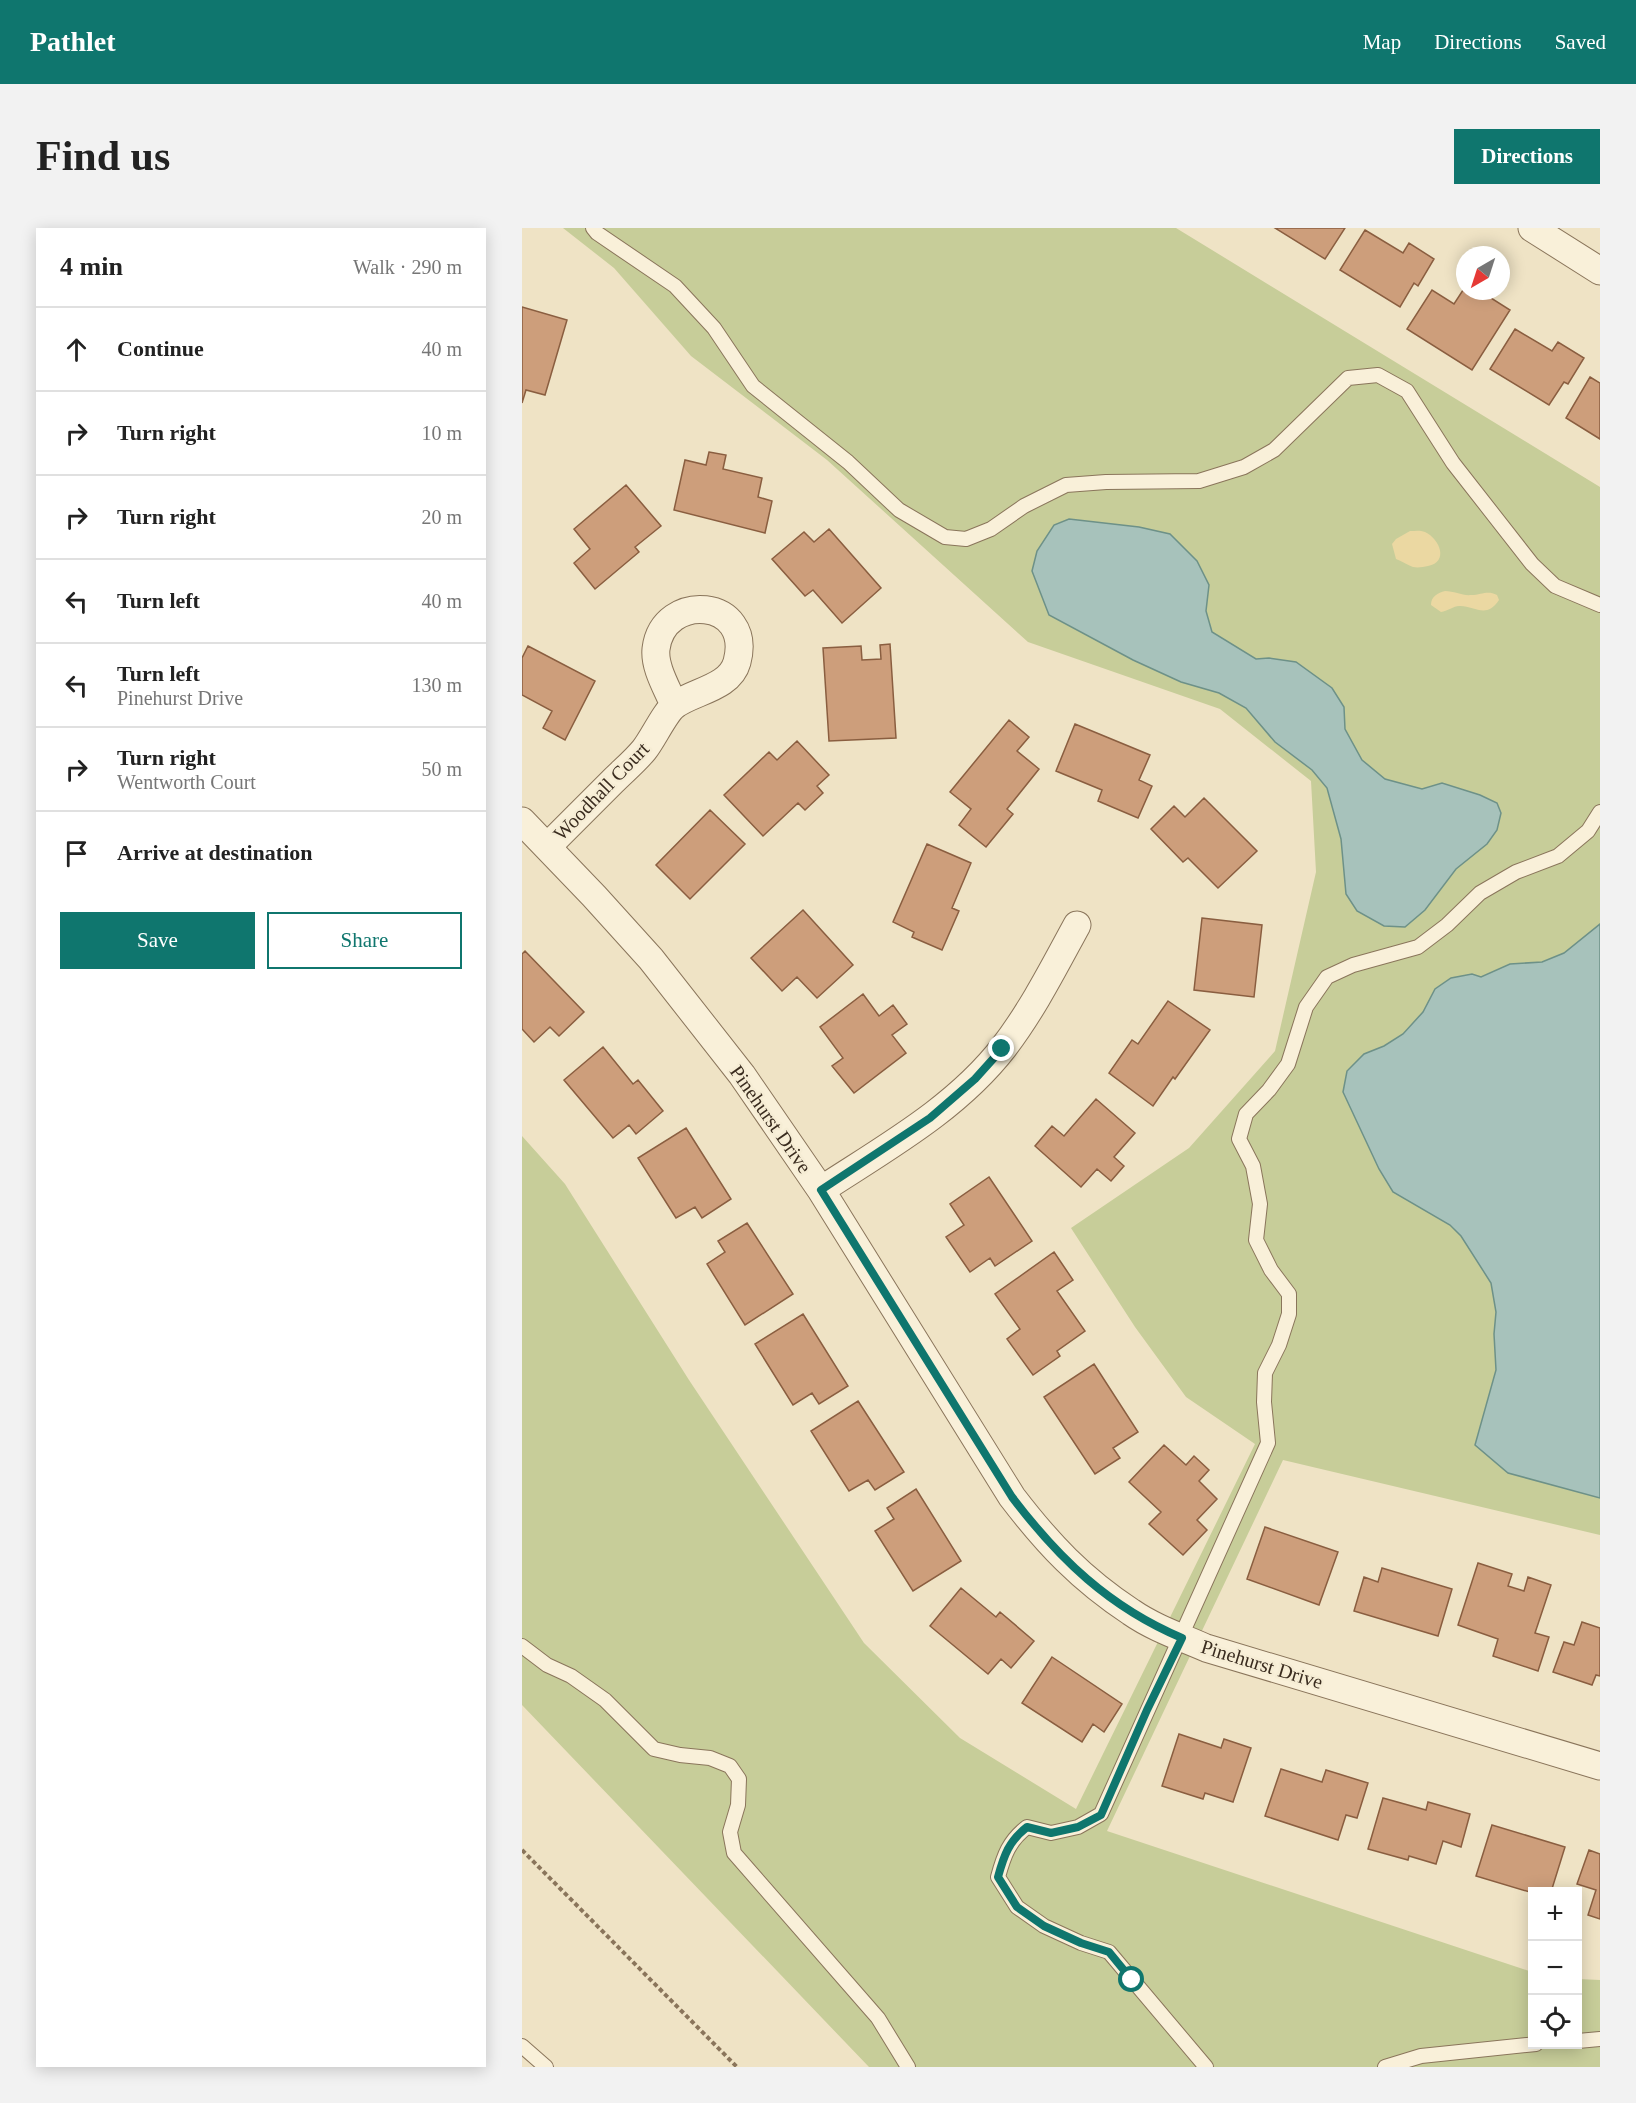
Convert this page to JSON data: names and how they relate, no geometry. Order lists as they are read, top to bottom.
{
  "streets": {
    "street": ["Woodhall Court", "Pinehurst Drive"]
  },
  "crossings": [
    ["Woodhall Court", "Pinehurst Drive"]
  ],
  "north": "bottom left",
  "page": {
    "header": "Pathlet",
    "nav": ["Map", "Directions", "Saved"],
    "buttons": [
      "Directions",
      ["Save", "Share"]
    ],
    "title": "Find us",
    "heading": ["4 min", "Walk · 290 m"],
    "list": [
      ["Continue", "40 m"],
      ["Turn right", "10 m"],
      ["Turn right", "20 m"],
      ["Turn left", "40 m"],
      ["Turn left", "Pinehurst Drive", "130 m"],
      ["Turn right", "Wentworth Court", "50 m"],
      "Arrive at destination"
    ],
    "map_buttons": ["+", "−"]
  }
}
